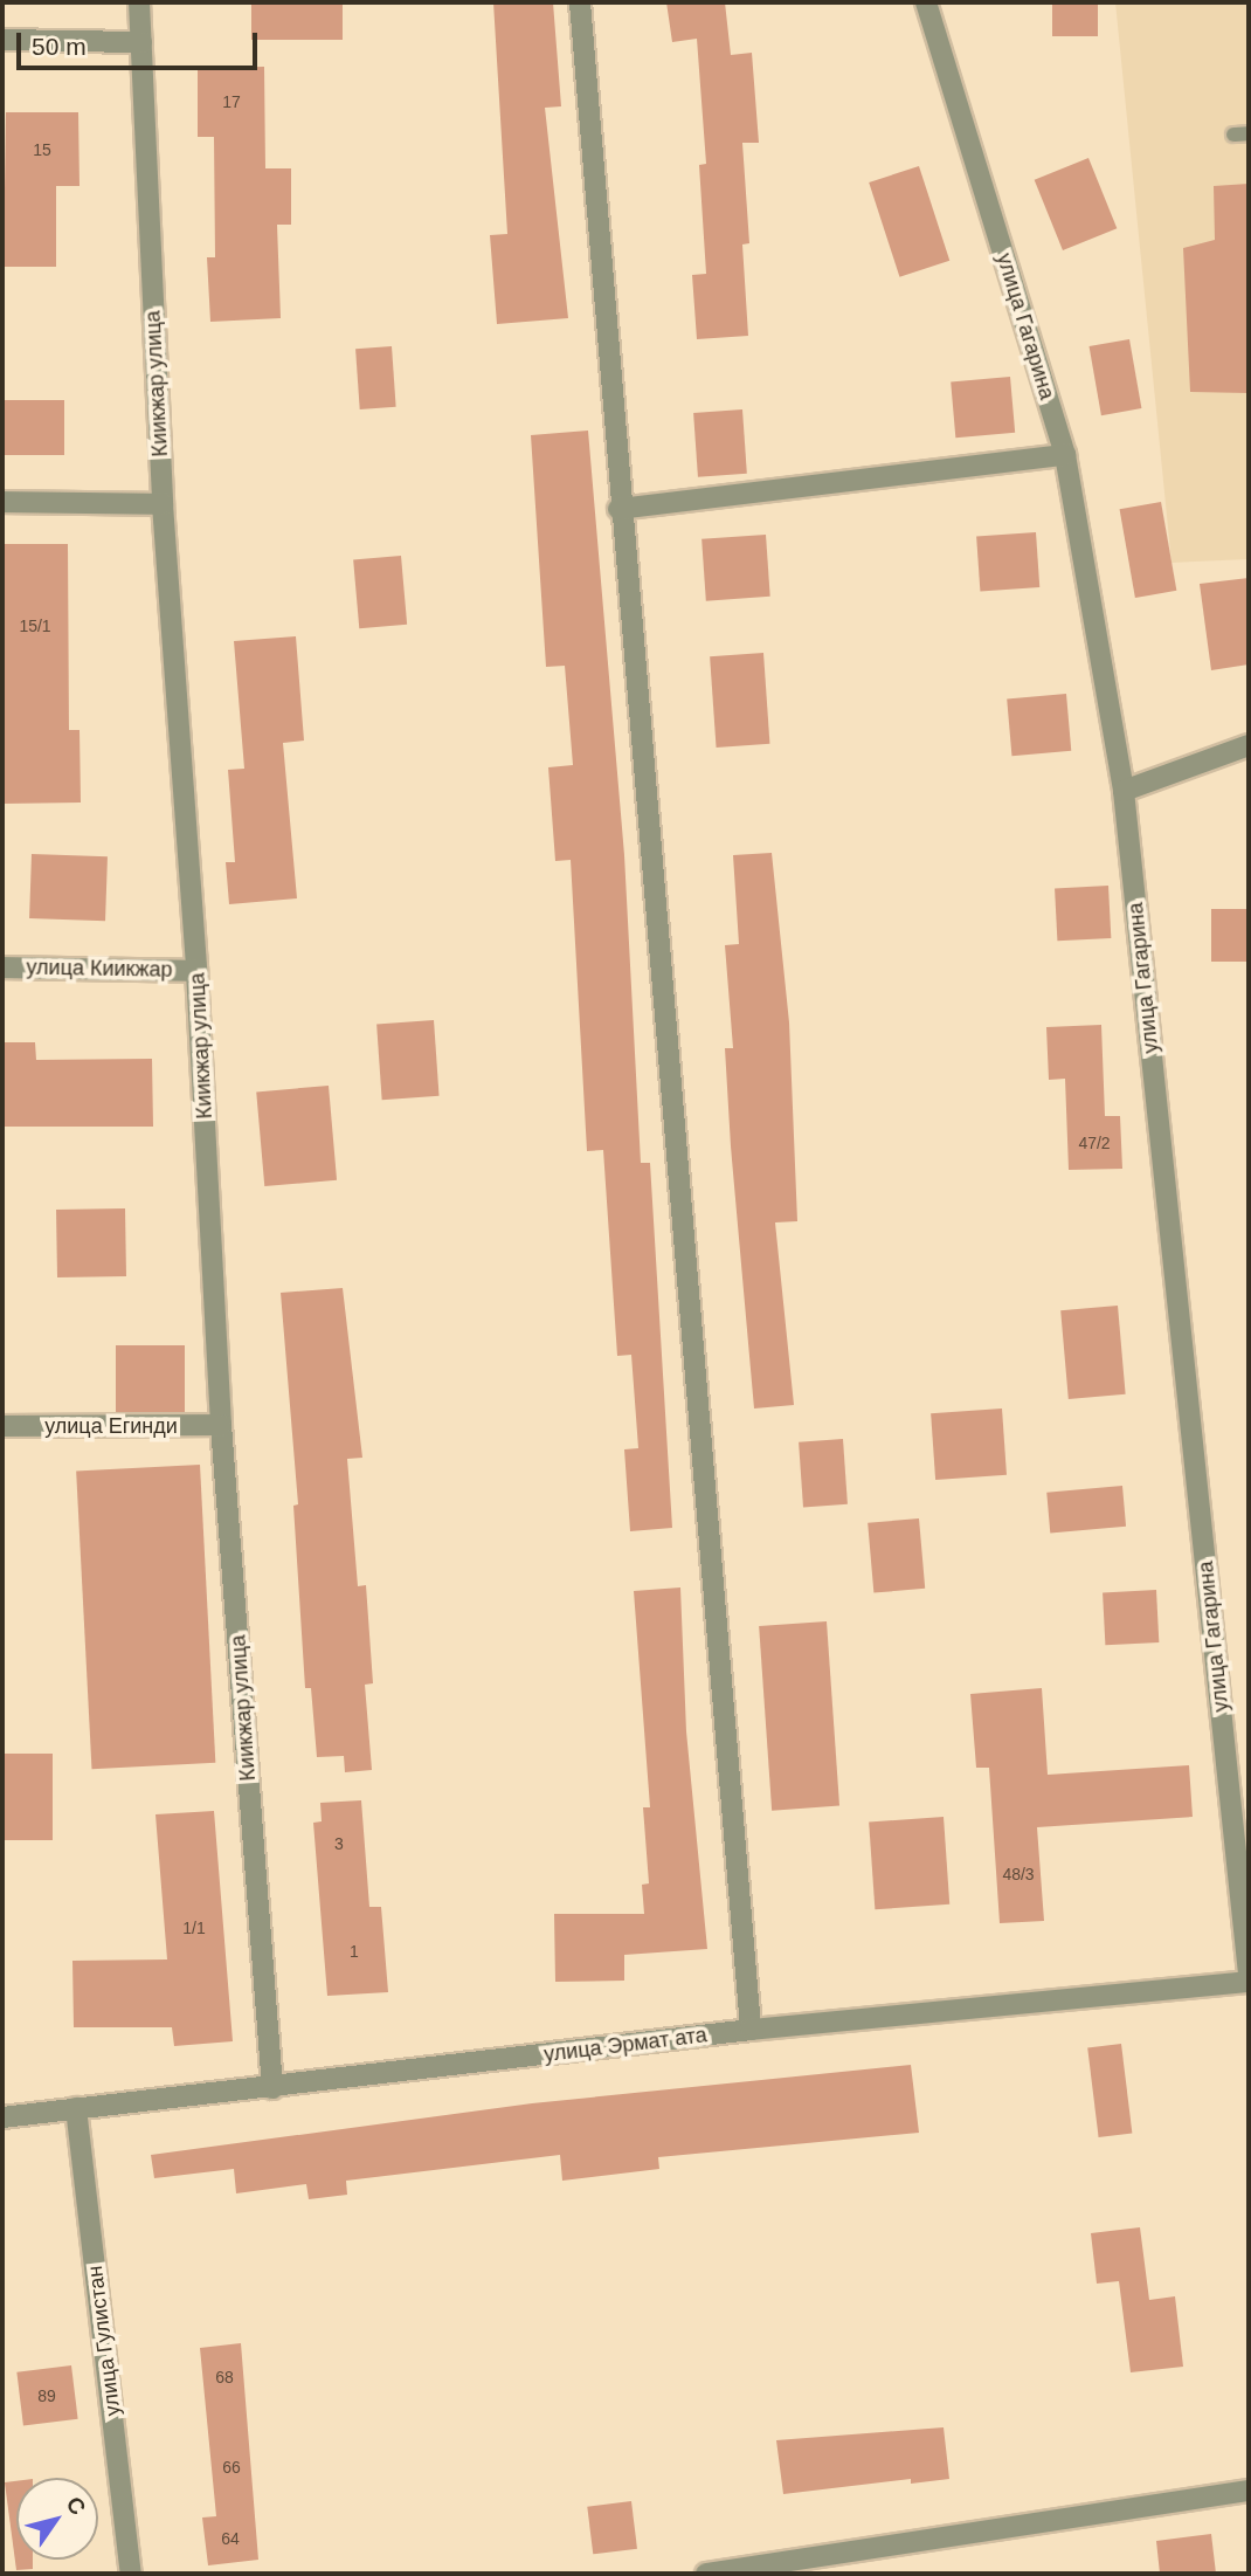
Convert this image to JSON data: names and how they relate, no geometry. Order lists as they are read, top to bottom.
{
  "streets": {
    "street": [
      "улица Гагарина",
      "Киикжар улица",
      "улица Киикжар",
      "улица Егинди",
      "улица Эрмат ата",
      "улица Гулистан"
    ]
  },
  "crossings": [
    ["Киикжар улица", "улица Киикжар"],
    ["Киикжар улица", "улица Егинди"],
    ["Киикжар улица", "улица Эрмат ата"],
    ["улица Эрмат ата", "улица Гулистан"]
  ],
  "house_numbers": [
    "17",
    "15",
    "15/1",
    "47/2",
    "3",
    "48/3",
    "1/1",
    "1",
    "68",
    "89",
    "66",
    "64"
  ],
  "scale_bar": "50 m",
  "north": "top right"
}
